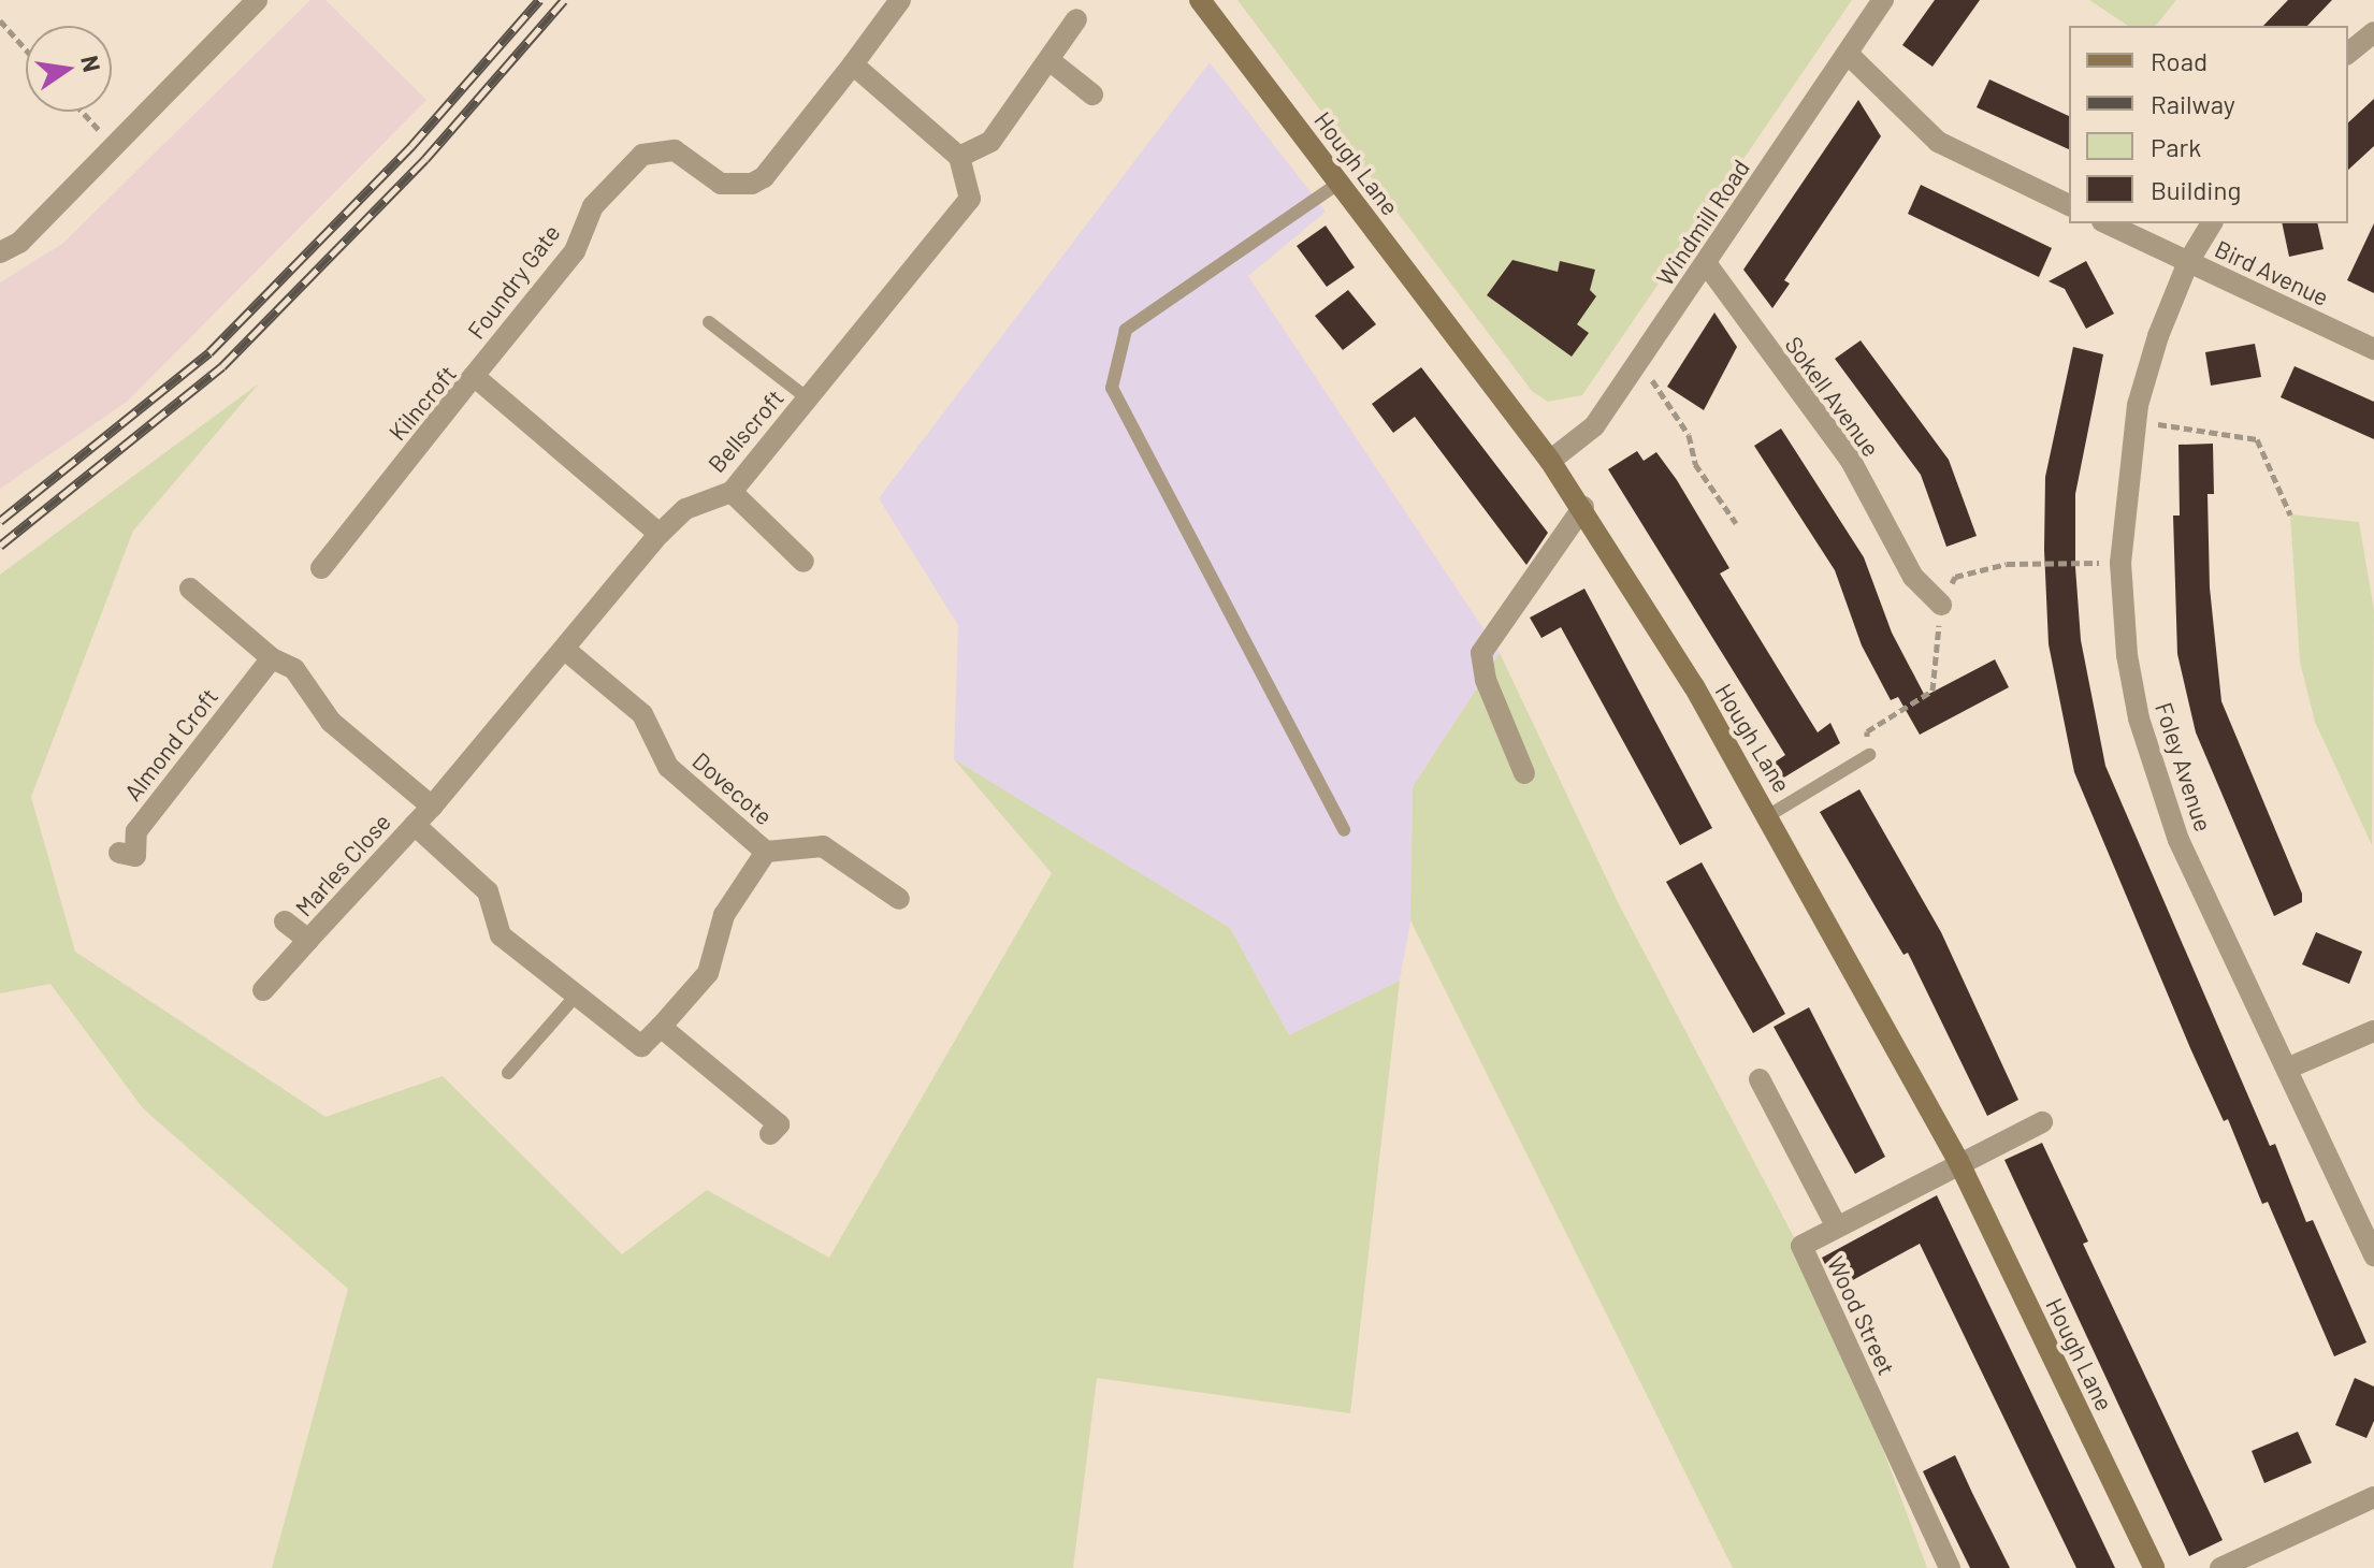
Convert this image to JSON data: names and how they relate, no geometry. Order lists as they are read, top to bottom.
{
  "streets": {
    "main road": ["Hough Lane"],
    "street": [
      "Windmill Road",
      "Bird Avenue",
      "Foundry Gate",
      "Sokell Avenue",
      "Kilncroft",
      "Bellscroft",
      "Almond Croft",
      "Foley Avenue",
      "Dovecote",
      "Marles Close",
      "Wood Street"
    ]
  },
  "crossings": [
    ["Hough Lane", "Windmill Road"],
    ["Hough Lane", "Wood Street"],
    ["Windmill Road", "Sokell Avenue"],
    ["Bird Avenue", "Foley Avenue"],
    ["Foundry Gate", "Kilncroft"],
    ["Kilncroft", "Bellscroft"],
    ["Bellscroft", "Dovecote"],
    ["Bellscroft", "Marles Close"]
  ],
  "legend": [
    "Road",
    "Railway",
    "Park",
    "Building"
  ],
  "north": "right"
}
